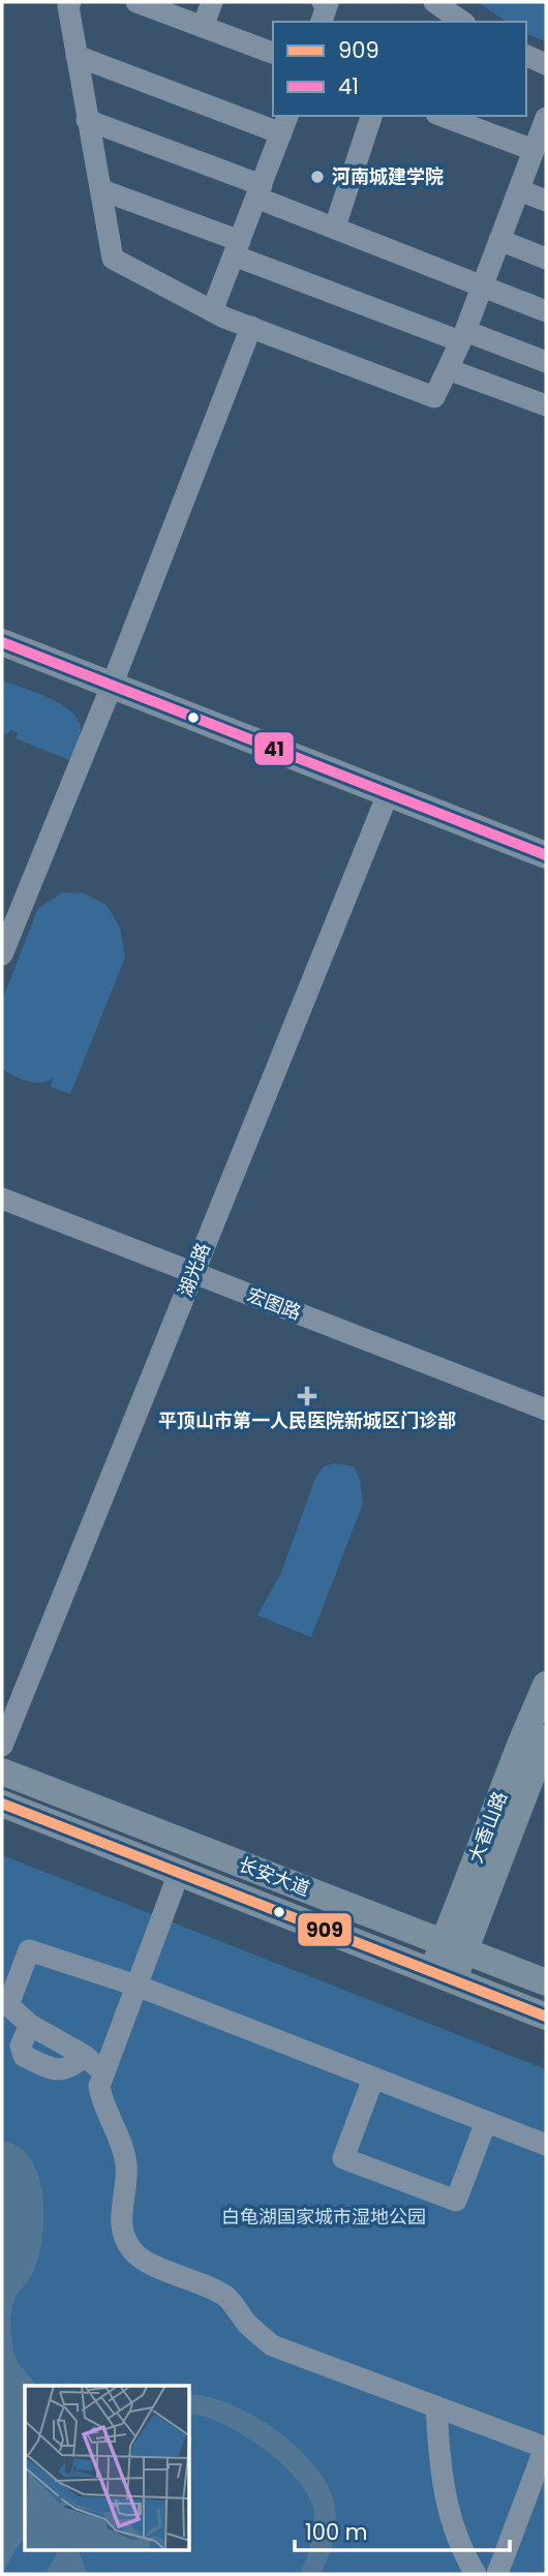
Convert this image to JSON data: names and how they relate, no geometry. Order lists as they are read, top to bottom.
{
  "streets": {
    "main road": ["大香山路", "长安大道"],
    "street": ["湖光路", "宏图路"]
  },
  "crossings": [
    ["湖光路", "宏图路"],
    ["大香山路", "长安大道"]
  ],
  "parks": ["白龟湖国家城市湿地公园"],
  "places": {
    "other": ["河南城建学院"],
    "health": ["平顶山市第一人民医院新城区门诊部"]
  },
  "lines": ["transit line 41", "transit line 909"],
  "legend": ["909", "41"],
  "scale_bar": "100 m"
}
